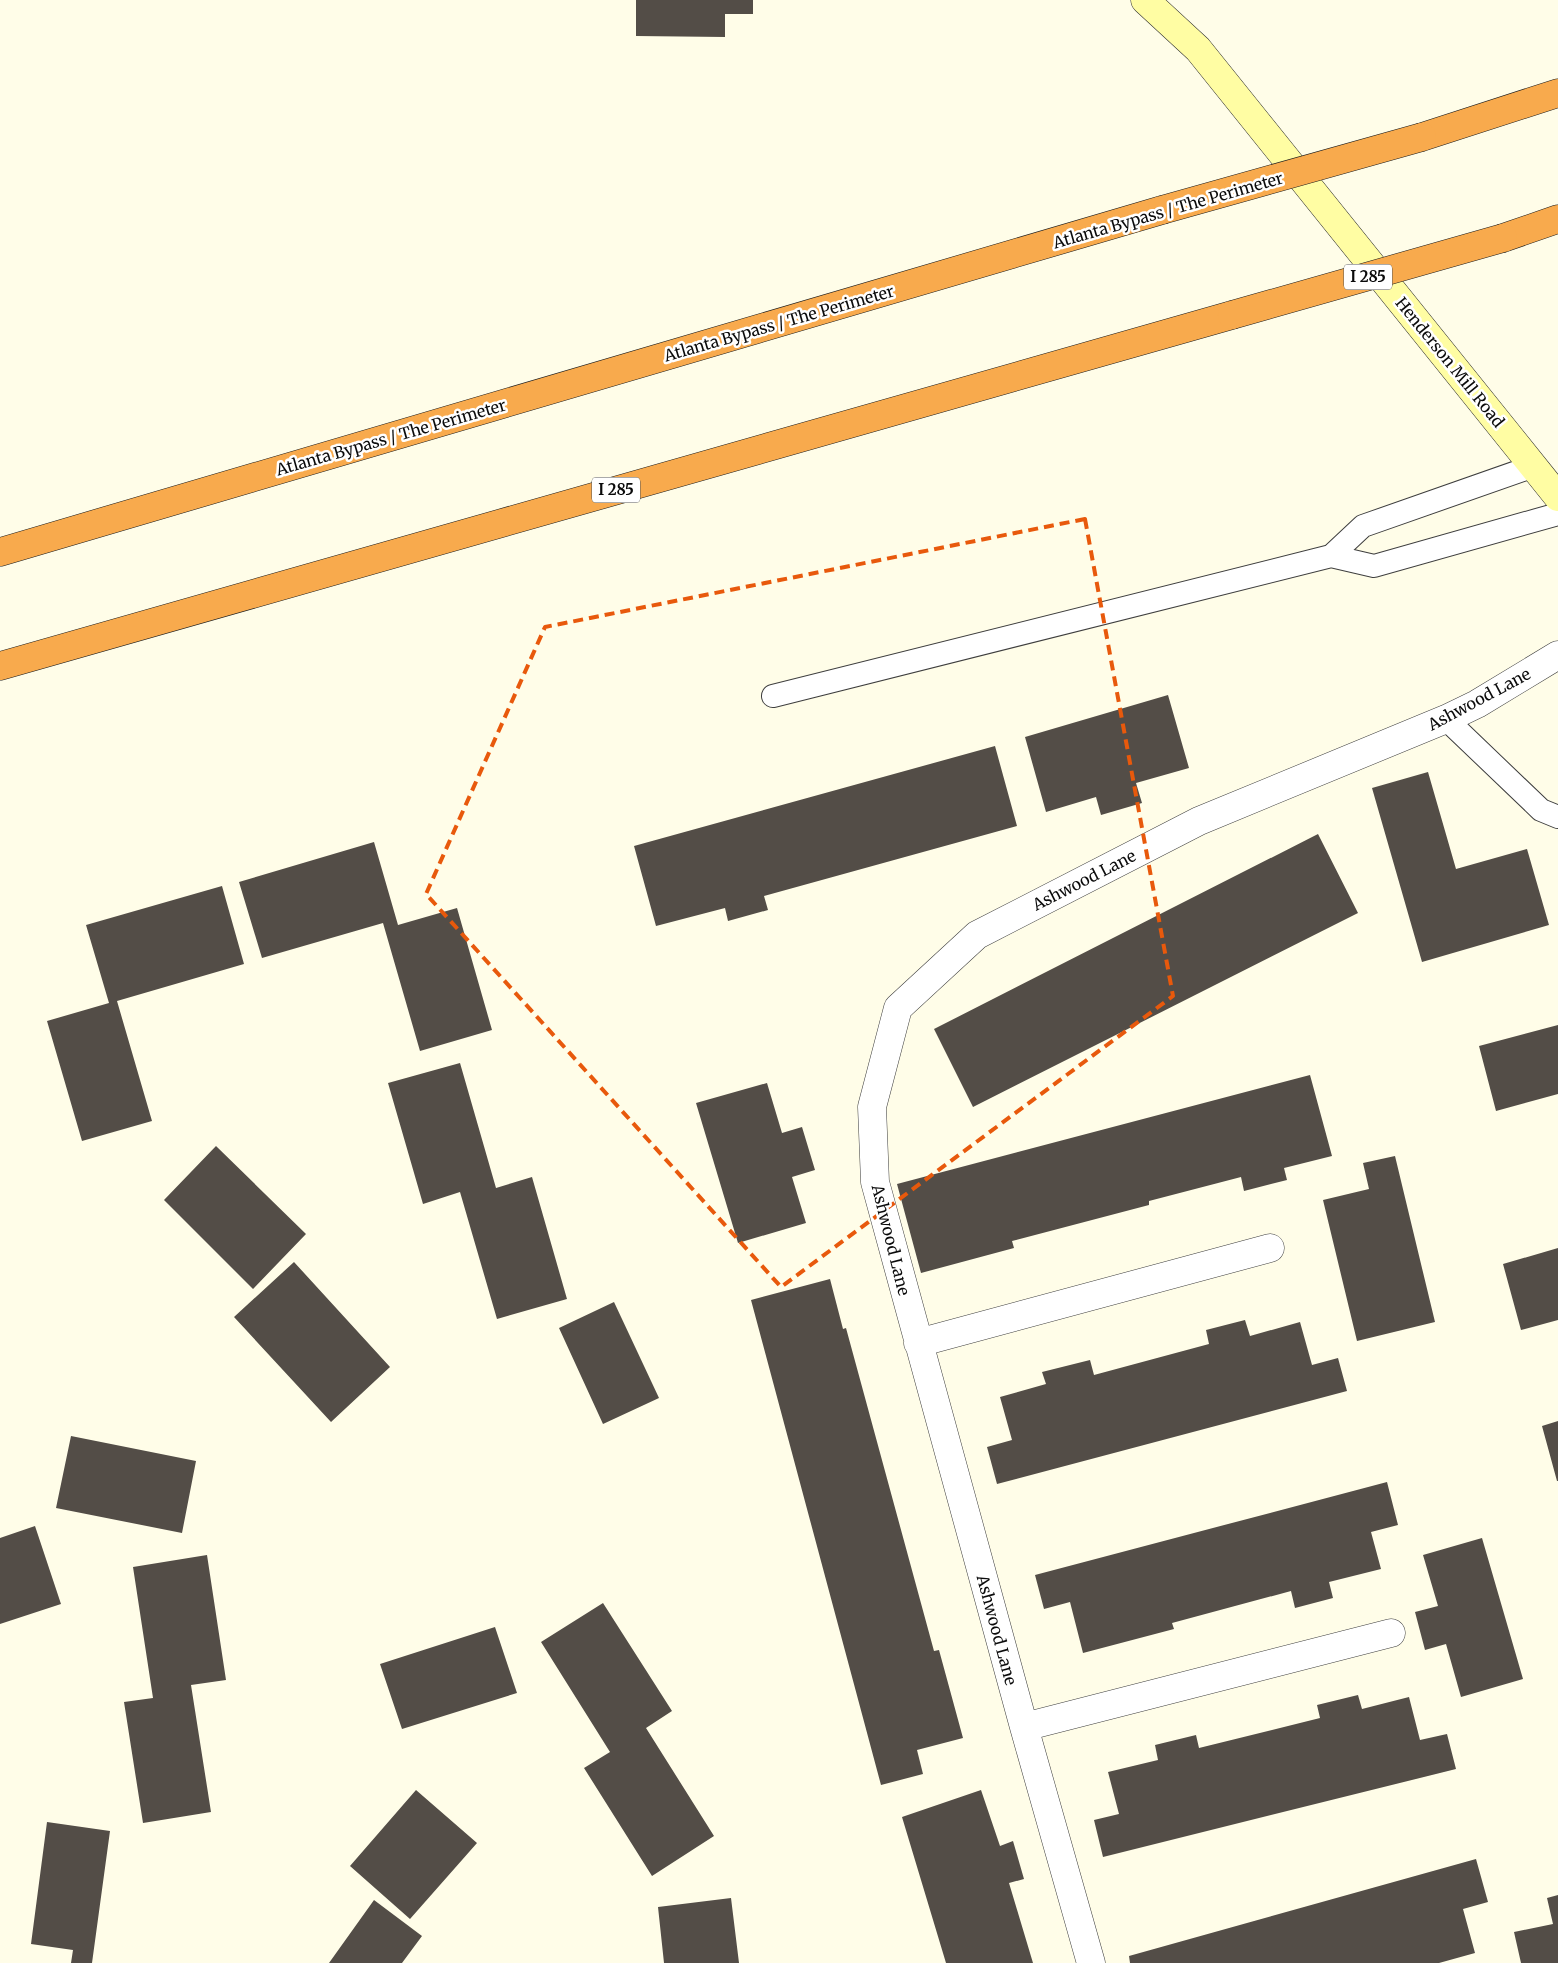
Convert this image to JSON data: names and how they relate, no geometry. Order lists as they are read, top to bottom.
{
  "streets": {
    "highway": ["Atlanta Bypass / The Perimeter", "I 285"],
    "street": ["Henderson Mill Road", "Ashwood Lane"]
  }
}
